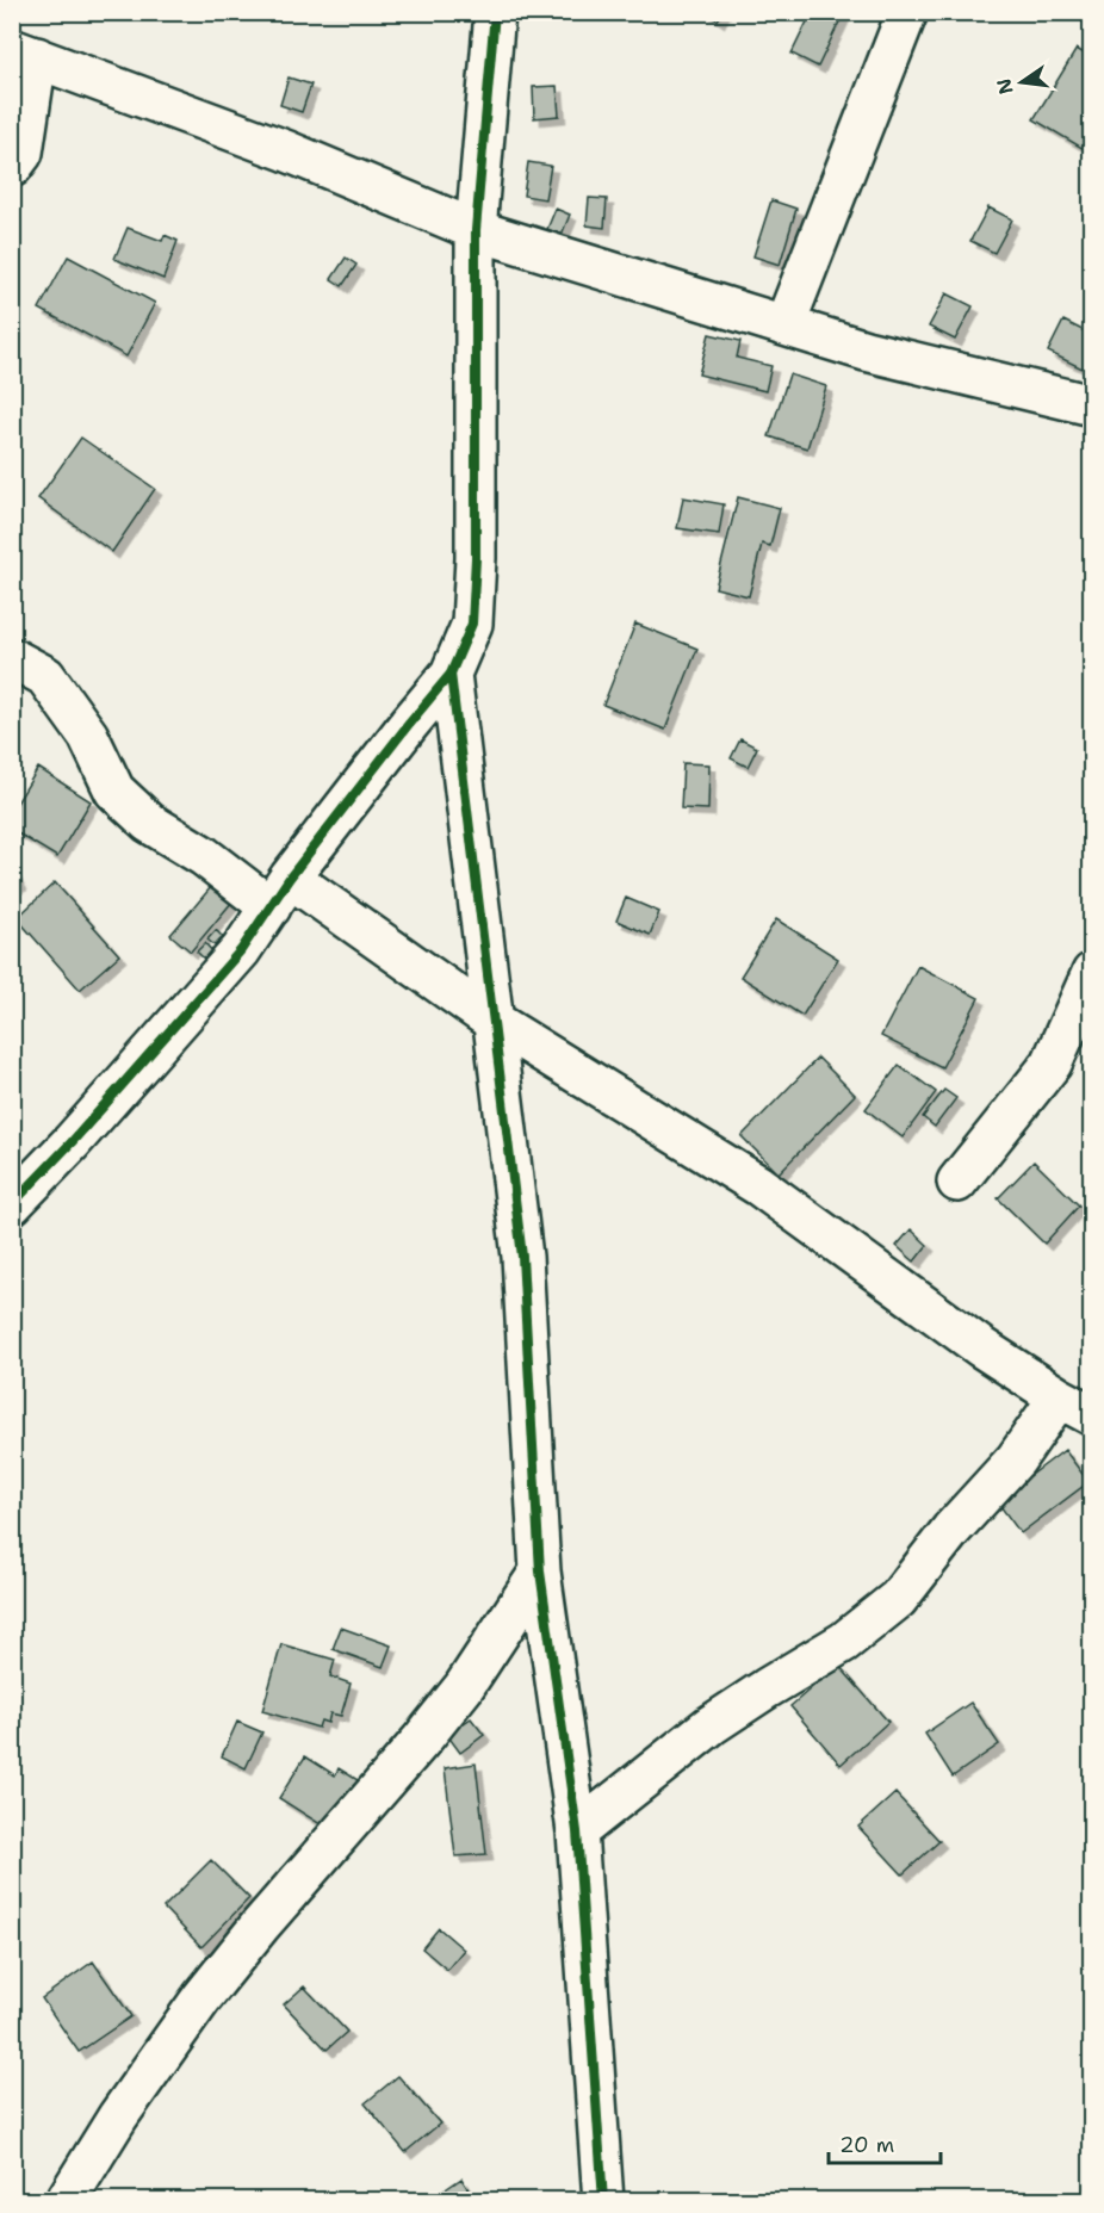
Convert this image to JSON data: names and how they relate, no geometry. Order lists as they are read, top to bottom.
{
  "scale_bar": "20 m",
  "north": "left"
}
